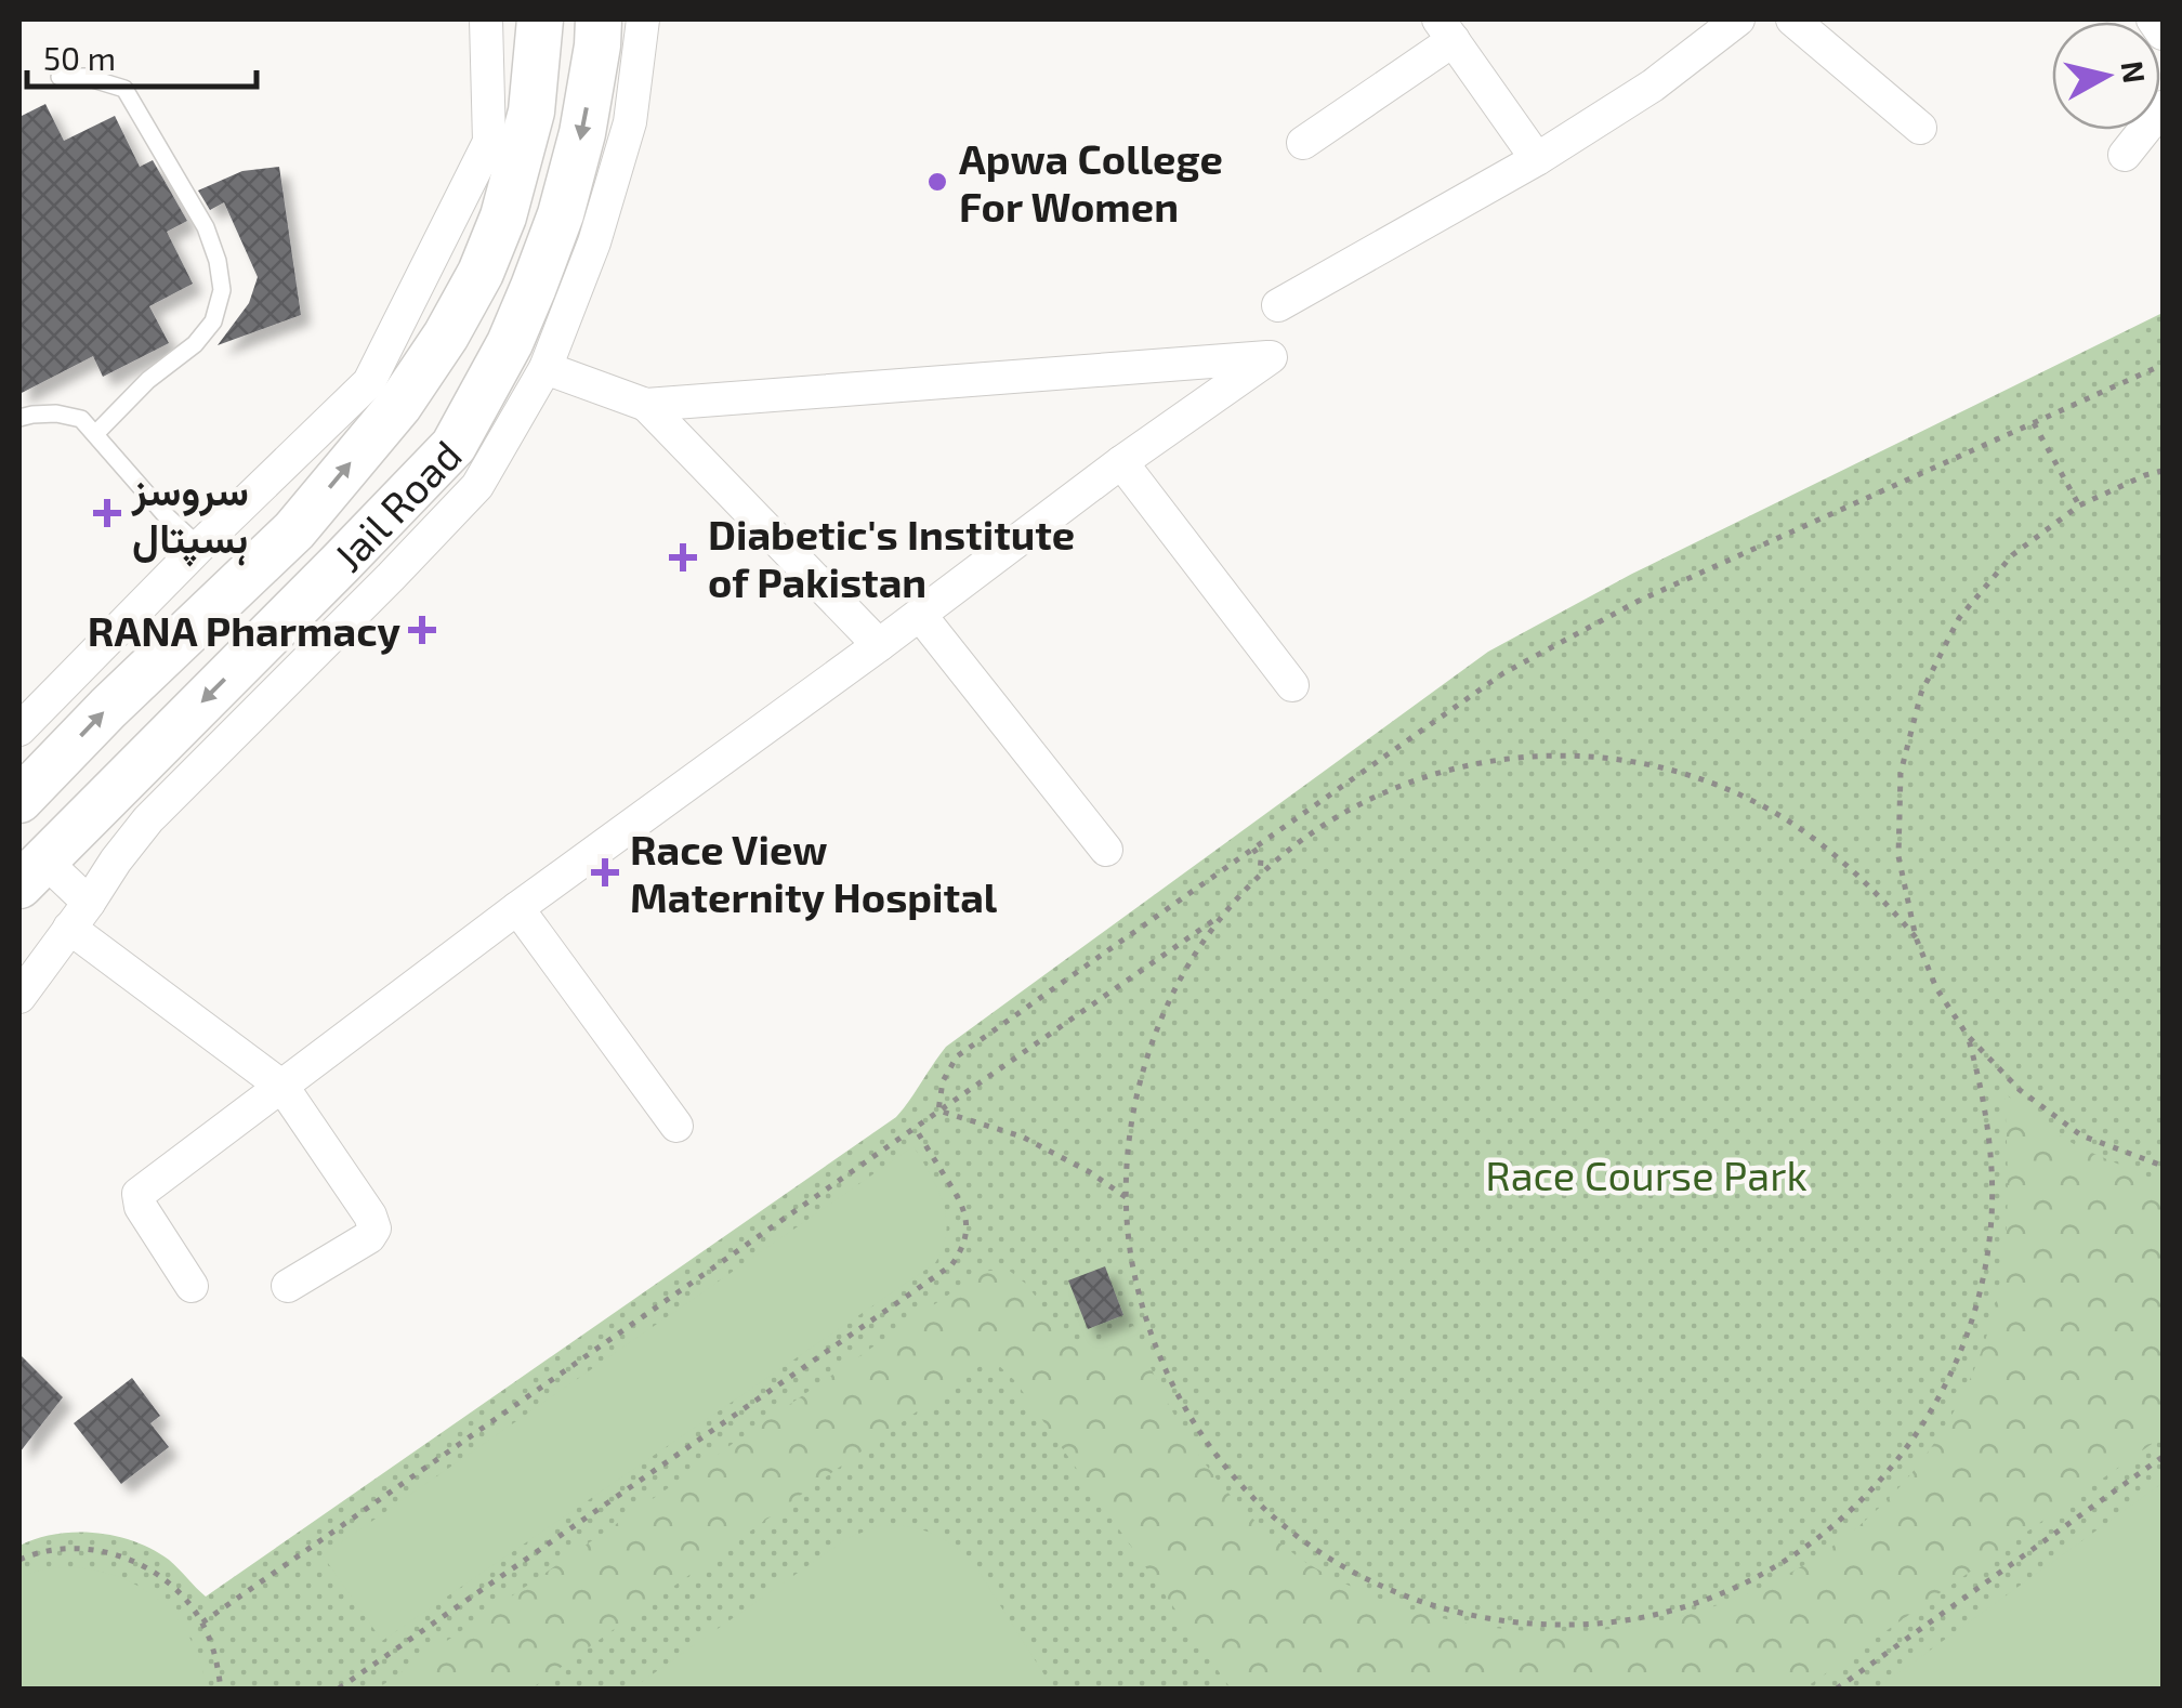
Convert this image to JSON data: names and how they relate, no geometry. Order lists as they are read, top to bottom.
{
  "streets": {
    "main road": ["Jail Road"]
  },
  "parks": ["Race Course Park"],
  "places": {
    "other": ["Apwa College For Women"],
    "health": [
      "سروسز ہسپتال",
      "Diabetic's Institute of Pakistan",
      "RANA Pharmacy",
      "Race View Maternity Hospital"
    ]
  },
  "scale_bar": "50 m",
  "north": "right"
}
